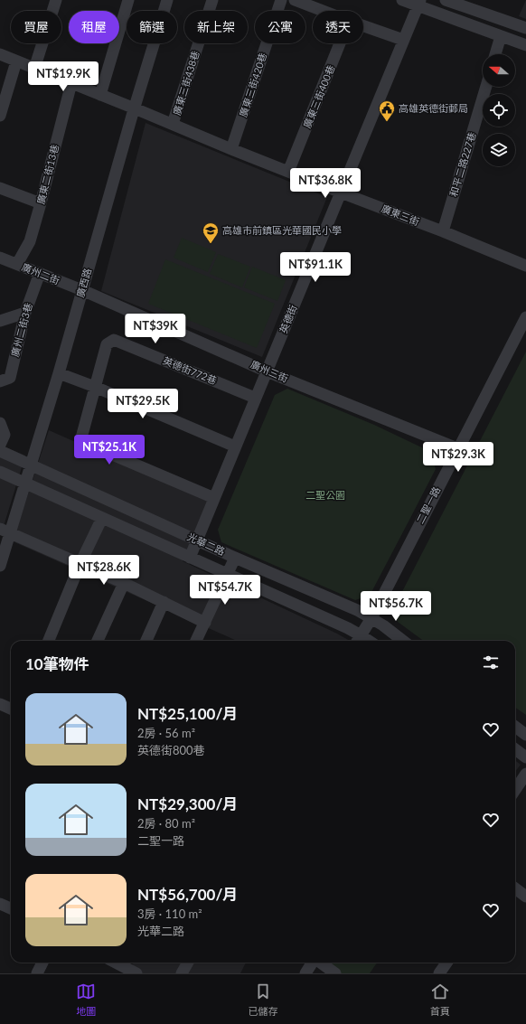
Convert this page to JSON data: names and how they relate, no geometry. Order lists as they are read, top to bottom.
{
  "streets": {
    "street": [
      "廣東三街438巷",
      "廣東三街420巷",
      "廣東三街400巷",
      "和平二路227巷",
      "廣東二街13巷",
      "廣東三街",
      "廣州二街",
      "廣西路",
      "英德街",
      "廣州二街3巷",
      "英德街772巷",
      "廣州三街",
      "二聖一路",
      "光華二路"
    ]
  },
  "crossings": [
    ["廣東三街438巷", "廣東三街"],
    ["廣東三街420巷", "廣東三街"],
    ["廣東三街400巷", "廣東三街"],
    ["和平二路227巷", "廣東三街"],
    ["廣東二街13巷", "廣東三街"],
    ["廣東二街13巷", "廣州二街"],
    ["廣東三街", "廣西路"],
    ["廣東三街", "英德街"],
    ["廣州二街", "廣西路"],
    ["廣州二街", "廣州二街3巷"],
    ["廣州二街", "廣州三街"],
    ["廣西路", "廣州三街"],
    ["廣西路", "光華二路"],
    ["英德街", "英德街772巷"],
    ["英德街", "廣州三街"],
    ["英德街", "光華二路"],
    ["廣州三街", "二聖一路"],
    ["二聖一路", "光華二路"]
  ],
  "parks": ["二聖公園"],
  "places": {
    "public building": ["高雄英德街郵局"],
    "school or university": ["高雄市前鎮區光華國民小學"]
  },
  "north": "left",
  "page": {
    "chip": [
      "買屋",
      "租屋",
      "篩選",
      "新上架",
      "公寓",
      "透天"
    ],
    "price": [
      "NT$19.9K",
      "NT$36.8K",
      "NT$91.1K",
      "NT$39K",
      "NT$29.5K",
      "NT$25.1K",
      "NT$29.3K",
      "NT$28.6K",
      "NT$54.7K",
      "NT$56.7K"
    ],
    "heading": "10筆物件",
    "list": [
      {
        "name": "NT$25,100/月",
        "note": "2房 · 56 m² · 英德街800巷"
      },
      {
        "name": "NT$29,300/月",
        "note": "2房 · 80 m² · 二聖一路"
      },
      {
        "name": "NT$56,700/月",
        "note": "3房 · 110 m² · 光華二路"
      }
    ],
    "tabs": ["地圖", "已儲存", "首頁"]
  }
}
